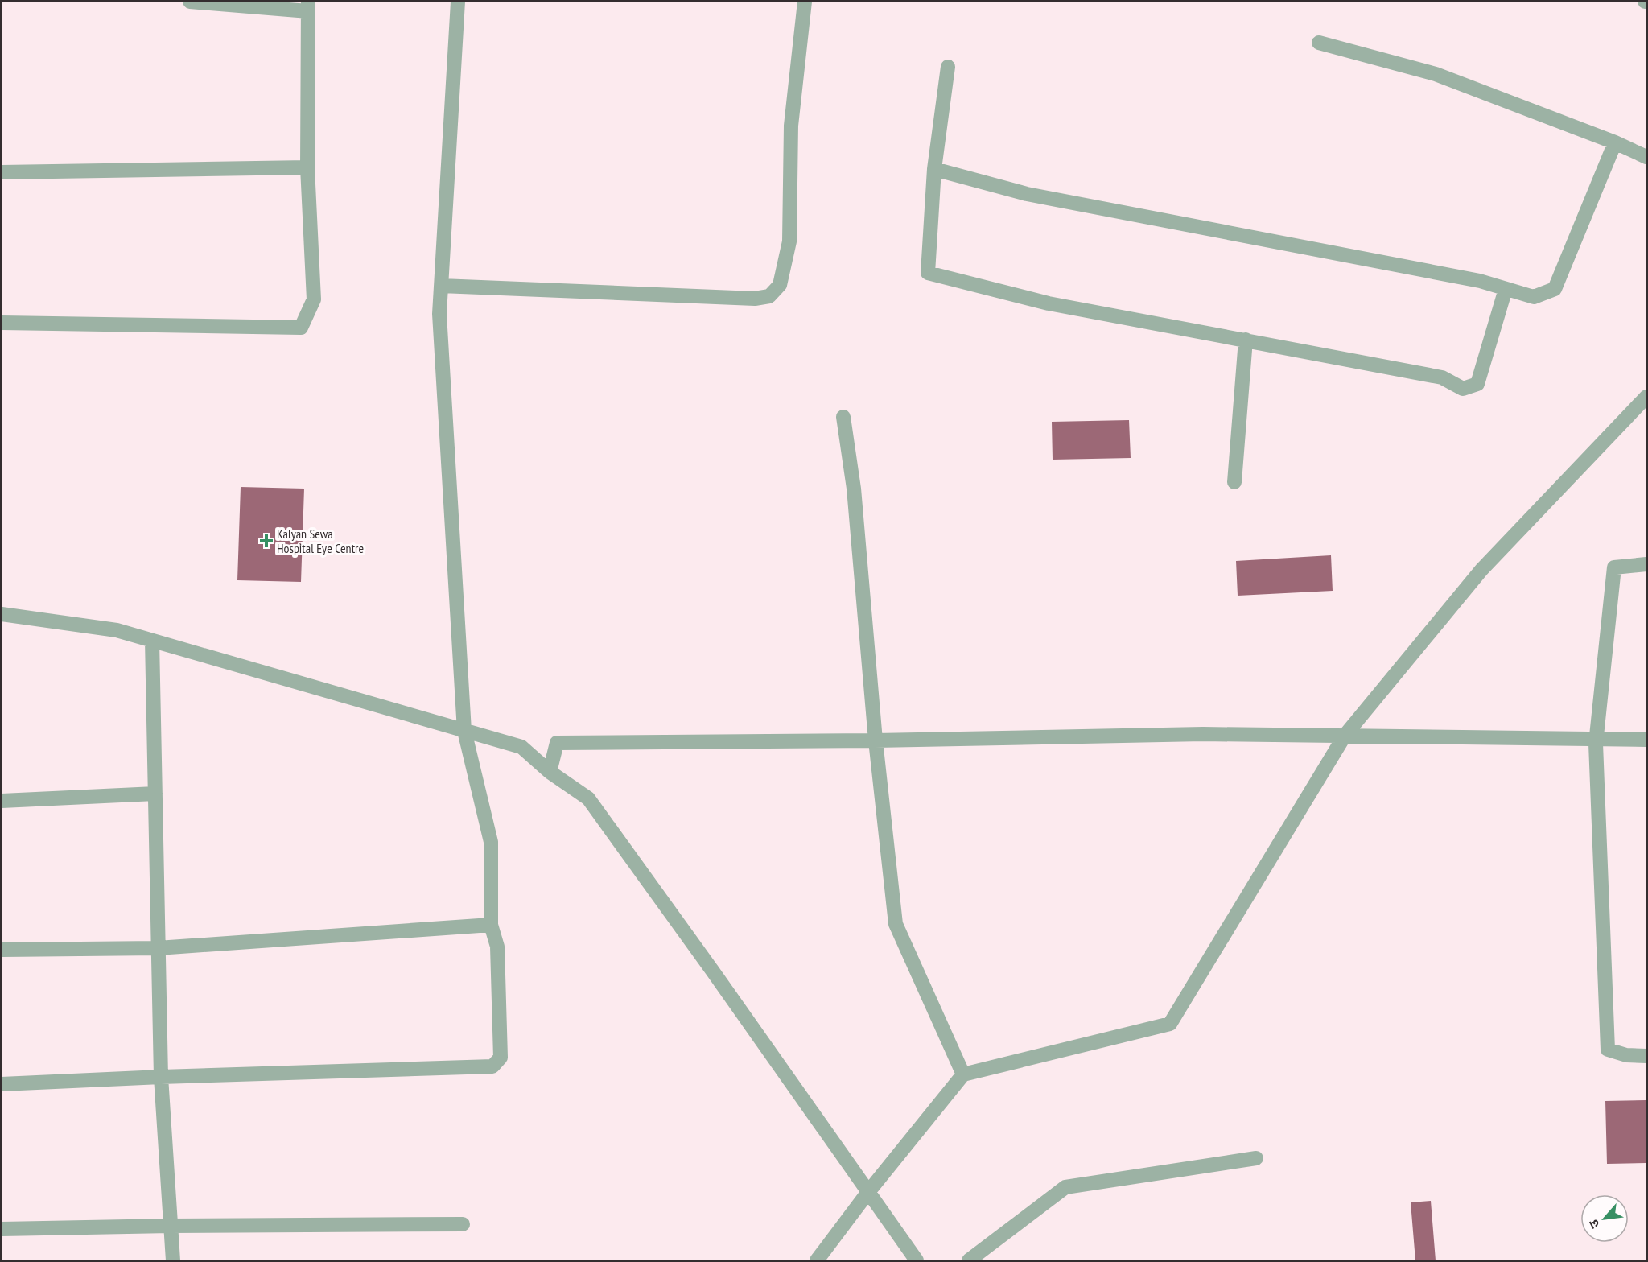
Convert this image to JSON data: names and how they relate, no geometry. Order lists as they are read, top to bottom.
{
  "places": {
    "health": ["Kalyan Sewa Hospital Eye Centre"]
  },
  "north": "bottom left"
}
